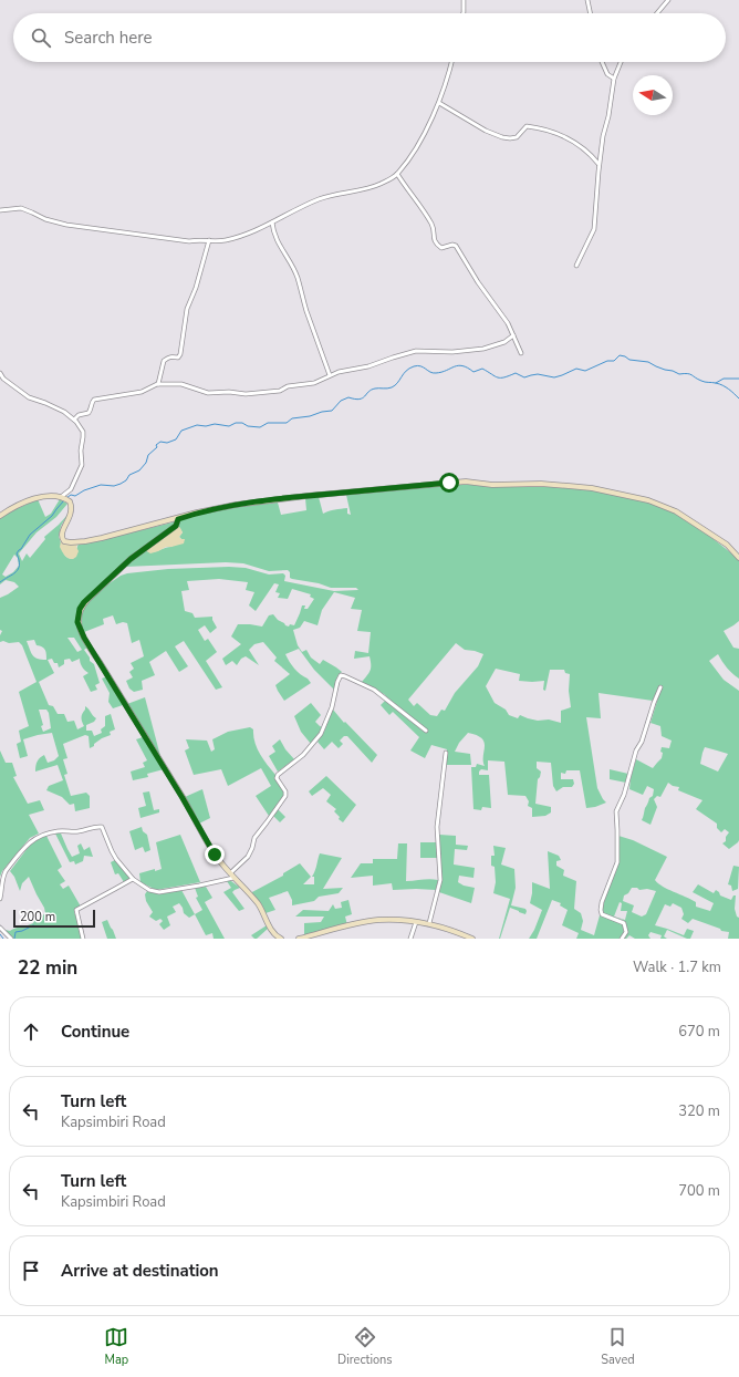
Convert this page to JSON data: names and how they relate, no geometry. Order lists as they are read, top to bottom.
{
  "scale_bar": "200 m",
  "north": "left",
  "page": {
    "search": "Search here",
    "scale": "200 m",
    "heading": ["22 min", "Walk · 1.7 km"],
    "list": [
      ["Continue", "670 m"],
      ["Turn left", "Kapsimbiri Road", "320 m"],
      ["Turn left", "Kapsimbiri Road", "700 m"],
      "Arrive at destination"
    ],
    "nav": ["Map", "Directions", "Saved"]
  }
}
